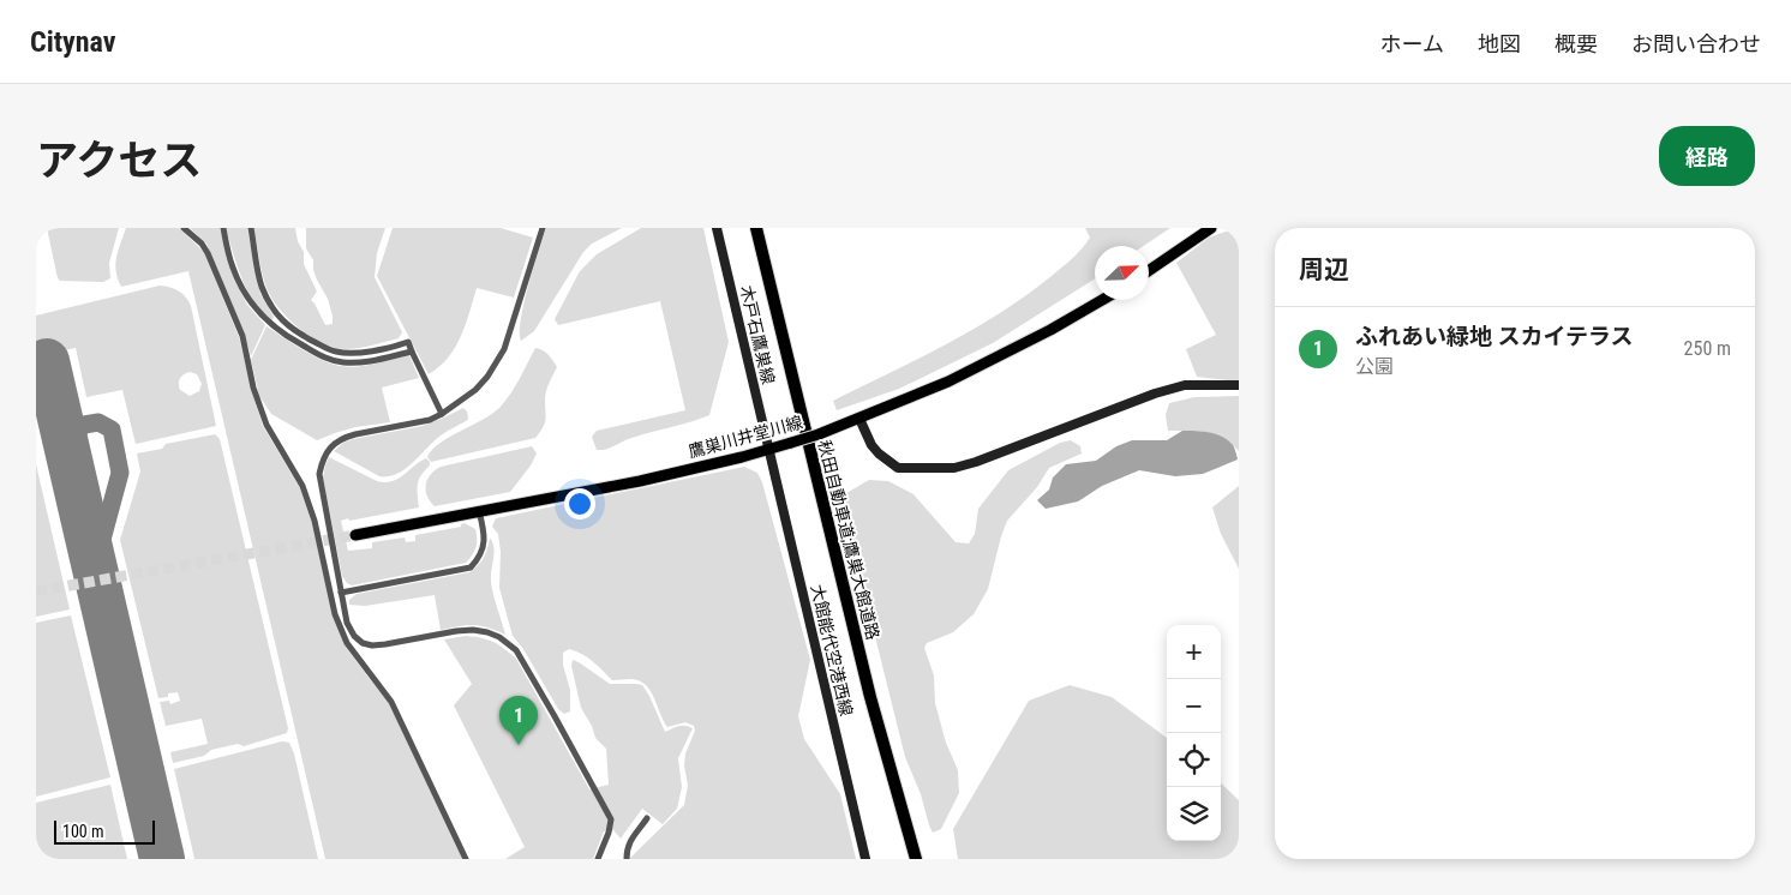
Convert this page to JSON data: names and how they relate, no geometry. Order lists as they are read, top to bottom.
{
  "streets": {
    "highway": ["秋田自動車道;鷹巣大館道路"],
    "main road": ["木戸石鷹巣線", "鷹巣川井堂川線", "大館能代空港西線"]
  },
  "crossings": [
    ["木戸石鷹巣線", "鷹巣川井堂川線"],
    ["木戸石鷹巣線", "大館能代空港西線"],
    ["鷹巣川井堂川線", "大館能代空港西線"]
  ],
  "scale_bar": "100 m",
  "north": "top right",
  "page": {
    "header": "Citynav",
    "nav": [
      "ホーム",
      "地図",
      "概要",
      "お問い合わせ"
    ],
    "title": "アクセス",
    "buttons": "経路",
    "heading": "周辺",
    "list": [
      {
        "mark": "1",
        "name": "ふれあい緑地 スカイテラス",
        "note": "公園",
        "value": "250 m"
      }
    ],
    "map_buttons": ["+", "−"],
    "pins": "1",
    "scale": "100 m"
  }
}
